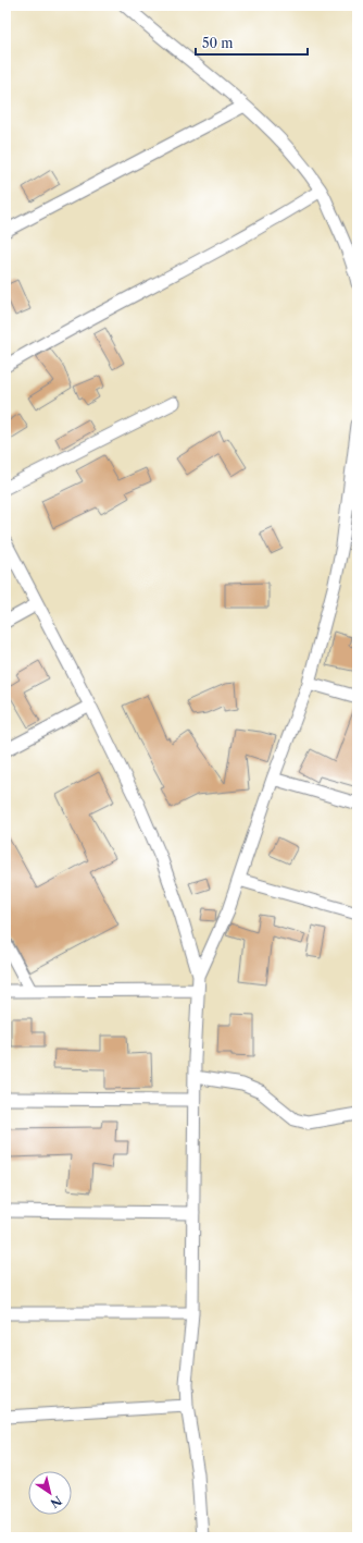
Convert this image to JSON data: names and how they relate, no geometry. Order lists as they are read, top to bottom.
{
  "scale_bar": "50 m",
  "north": "bottom right"
}
